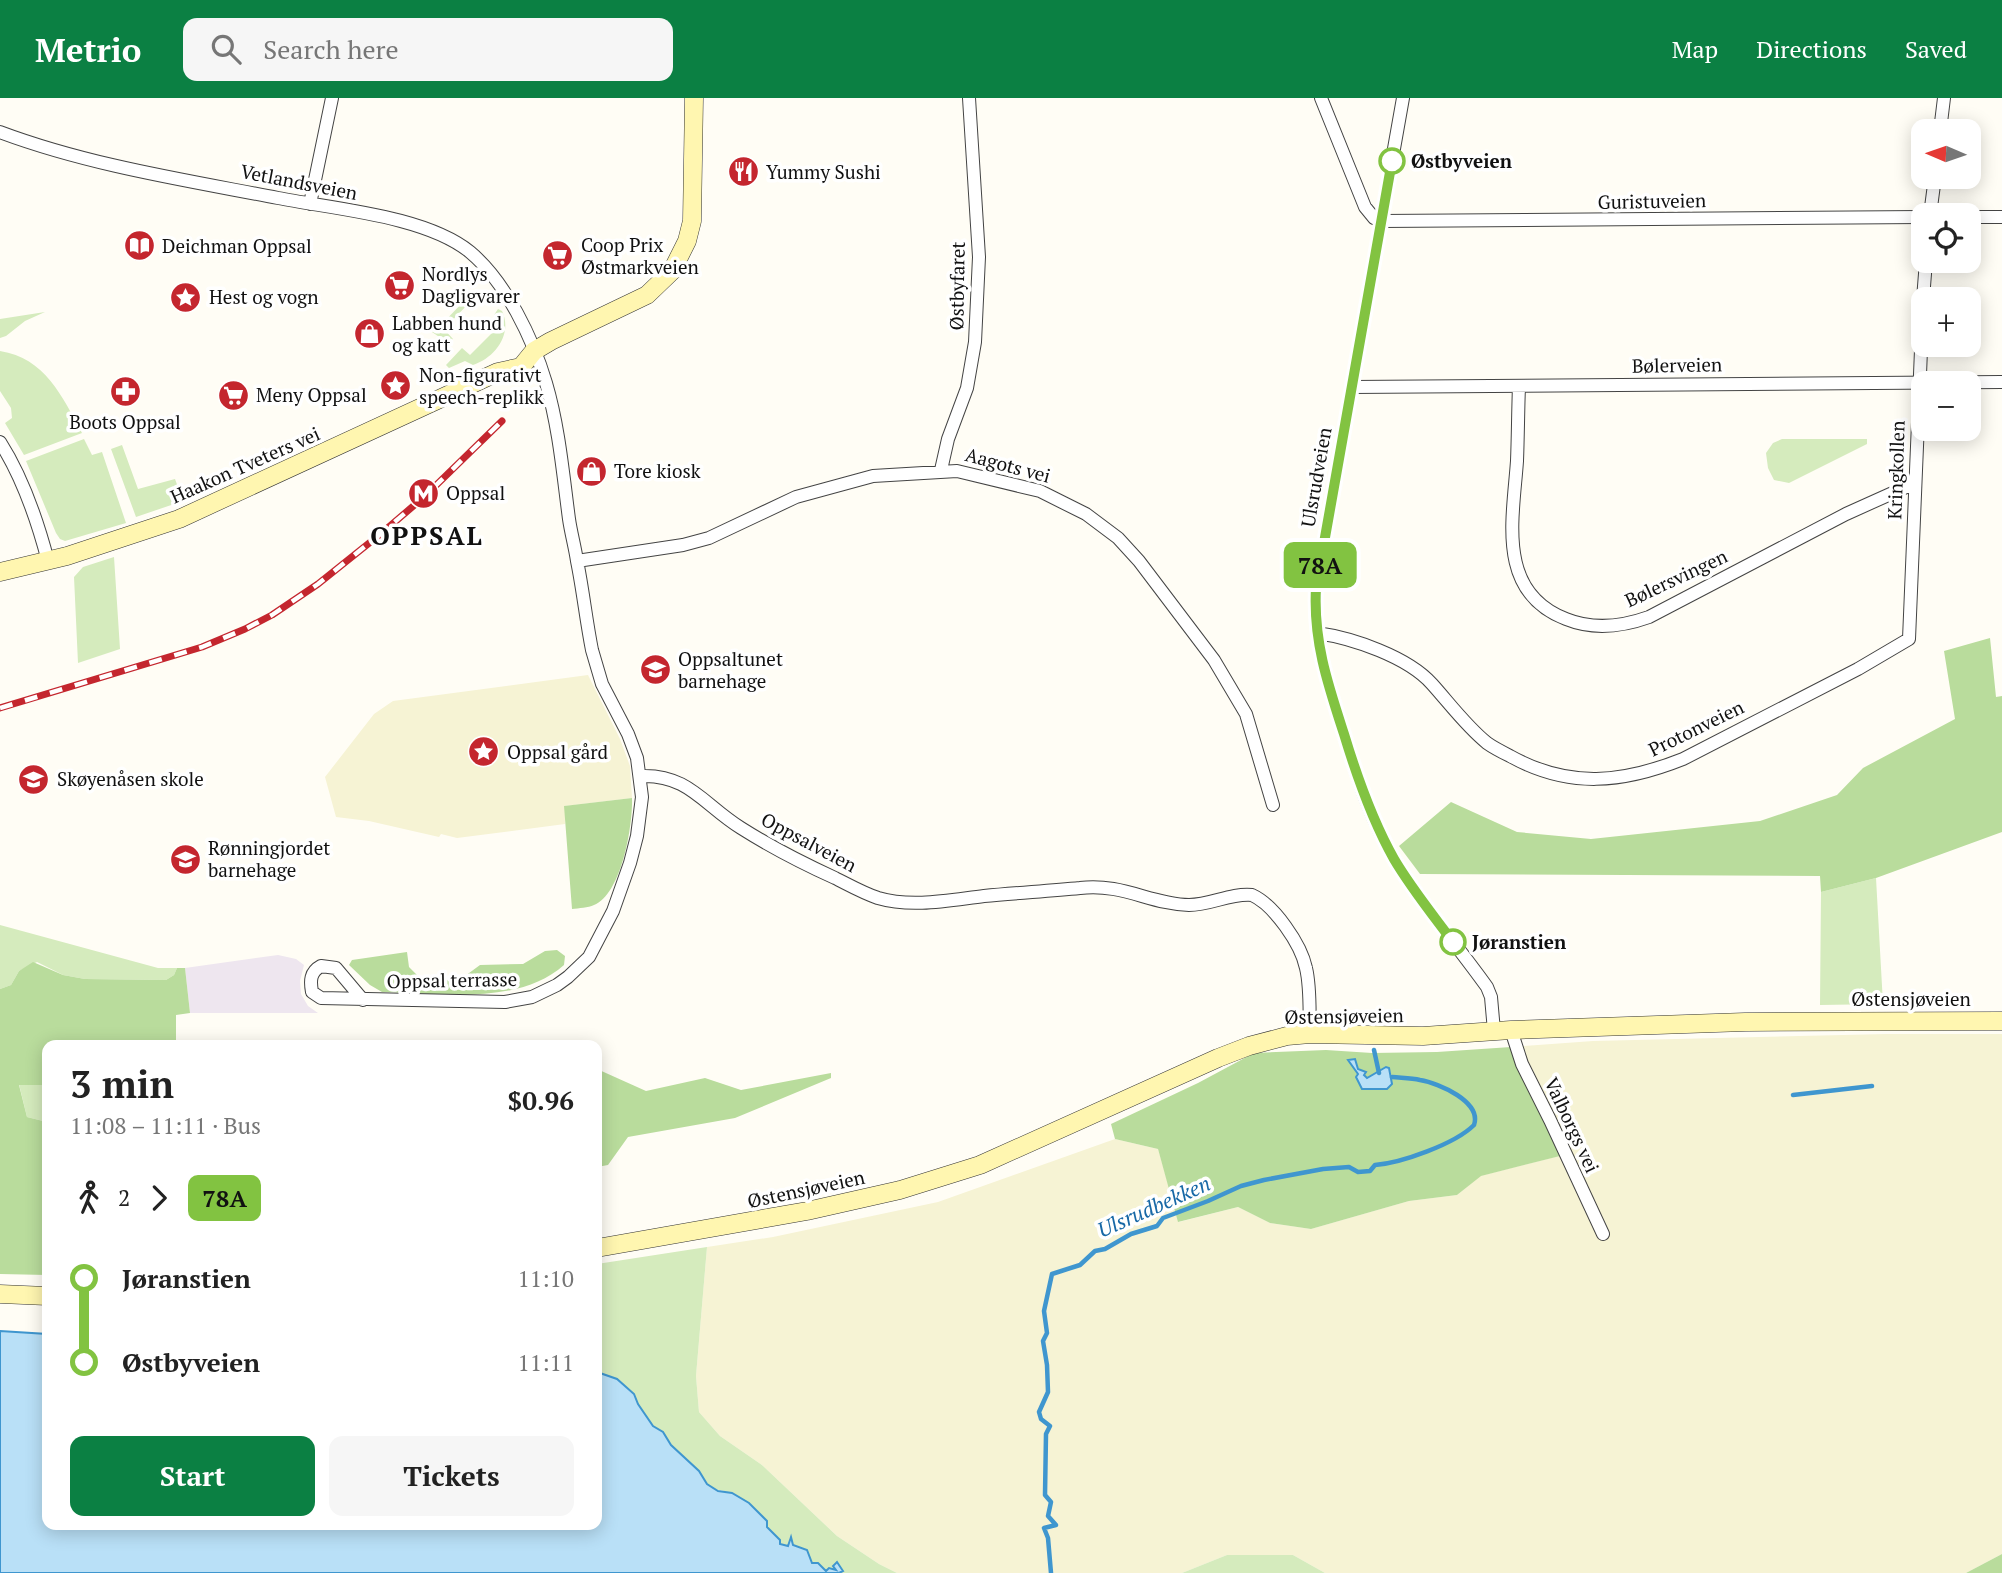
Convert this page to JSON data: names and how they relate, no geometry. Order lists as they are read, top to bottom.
{
  "streets": {
    "main road": ["Haakon Tveters vei", "Østensjøveien"],
    "street": [
      "Vetlandsveien",
      "Guristuveien",
      "Østbyfaret",
      "Bølerveien",
      "Aagots vei",
      "Kringkollen",
      "Ulsrudveien",
      "Bølersvingen",
      "Protonveien",
      "Oppsalveien",
      "Oppsal terrasse",
      "Valborgs vei"
    ]
  },
  "crossings": [
    ["Vetlandsveien", "Haakon Tveters vei"],
    ["Guristuveien", "Ulsrudveien"],
    ["Østbyfaret", "Aagots vei"],
    ["Bølerveien", "Ulsrudveien"],
    ["Bølerveien", "Bølersvingen"],
    ["Kringkollen", "Bølersvingen"],
    ["Kringkollen", "Protonveien"],
    ["Ulsrudveien", "Protonveien"],
    ["Ulsrudveien", "Østensjøveien"],
    ["Ulsrudveien", "Valborgs vei"],
    ["Oppsalveien", "Oppsal terrasse"],
    ["Oppsalveien", "Østensjøveien"],
    ["Østensjøveien", "Valborgs vei"]
  ],
  "districts": ["OPPSAL"],
  "water": ["Ulsrudbekken"],
  "places": {
    "other": ["Østbyveien", "Jøranstien"],
    "restaurant": ["Yummy Sushi"],
    "library": ["Deichman Oppsal"],
    "supermarket": ["Coop Prix Østmarkveien", "Nordlys Dagligvarer", "Meny Oppsal"],
    "place": ["Hest og vogn", "Non-figurativt speech-replikk", "Oppsal gård"],
    "shop": ["Labben hund og katt", "Tore kiosk"],
    "pharmacy": ["Boots Oppsal"],
    "metro station": ["Oppsal"],
    "school or university": ["Oppsaltunet barnehage", "Skøyenåsen skole", "Rønningjordet barnehage"]
  },
  "lines": ["bus line 78A"],
  "north": "left",
  "page": {
    "header": "Metrio",
    "search": "Search here",
    "nav": ["Map", "Directions", "Saved"],
    "on_map": "78A",
    "map_buttons": ["+", "−"],
    "heading": ["3 min", "11:08 – 11:11 · Bus", "$0.96"],
    "legs": ["2", "78A"],
    "list": [
      {
        "name": "Jøranstien",
        "value": "11:10"
      },
      {
        "name": "Østbyveien",
        "value": "11:11"
      }
    ],
    "buttons": ["Start", "Tickets"]
  }
}
